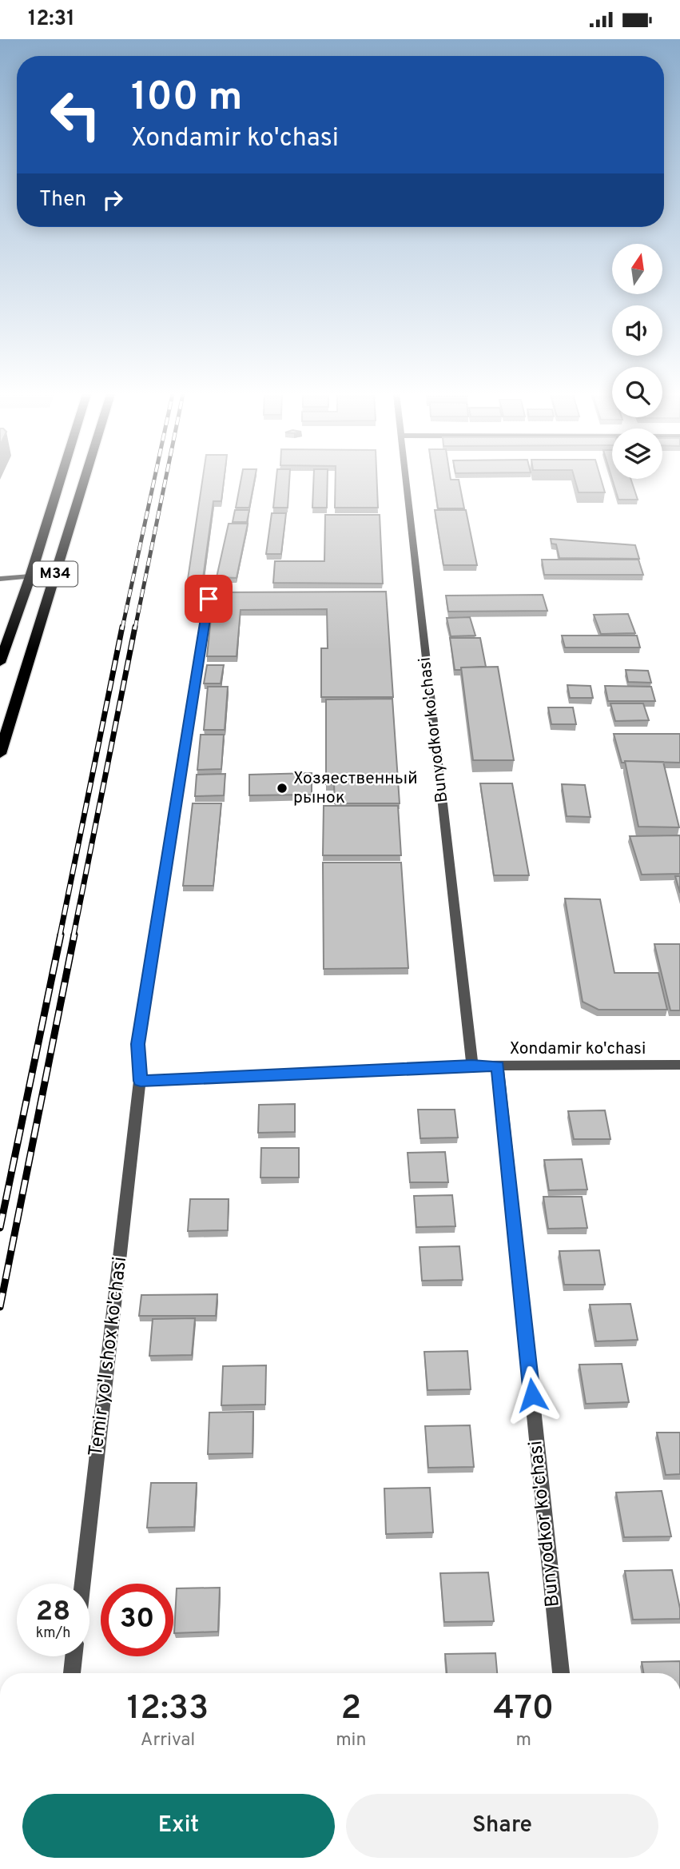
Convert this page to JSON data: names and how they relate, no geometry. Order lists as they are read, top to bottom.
{
  "streets": {
    "highway": ["M34"],
    "street": ["Bunyodkor ko'chasi", "Xondamir ko'chasi", "Temir yo'l shox ko'chasi"]
  },
  "crossings": [
    ["Bunyodkor ko'chasi", "Xondamir ko'chasi"],
    ["Xondamir ko'chasi", "Temir yo'l shox ko'chasi"]
  ],
  "places": ["Хозяественный рынок"],
  "north": "top",
  "page": {
    "status": "12:31",
    "turn": ["100 m", "Xondamir ko'chasi"],
    "then": "Then",
    "speed": "28 km/h",
    "limit": "30",
    "eta": [
      "12:33",
      "Arrival",
      "2",
      "min",
      "470",
      "m"
    ],
    "buttons": ["Exit", "Share"]
  }
}
